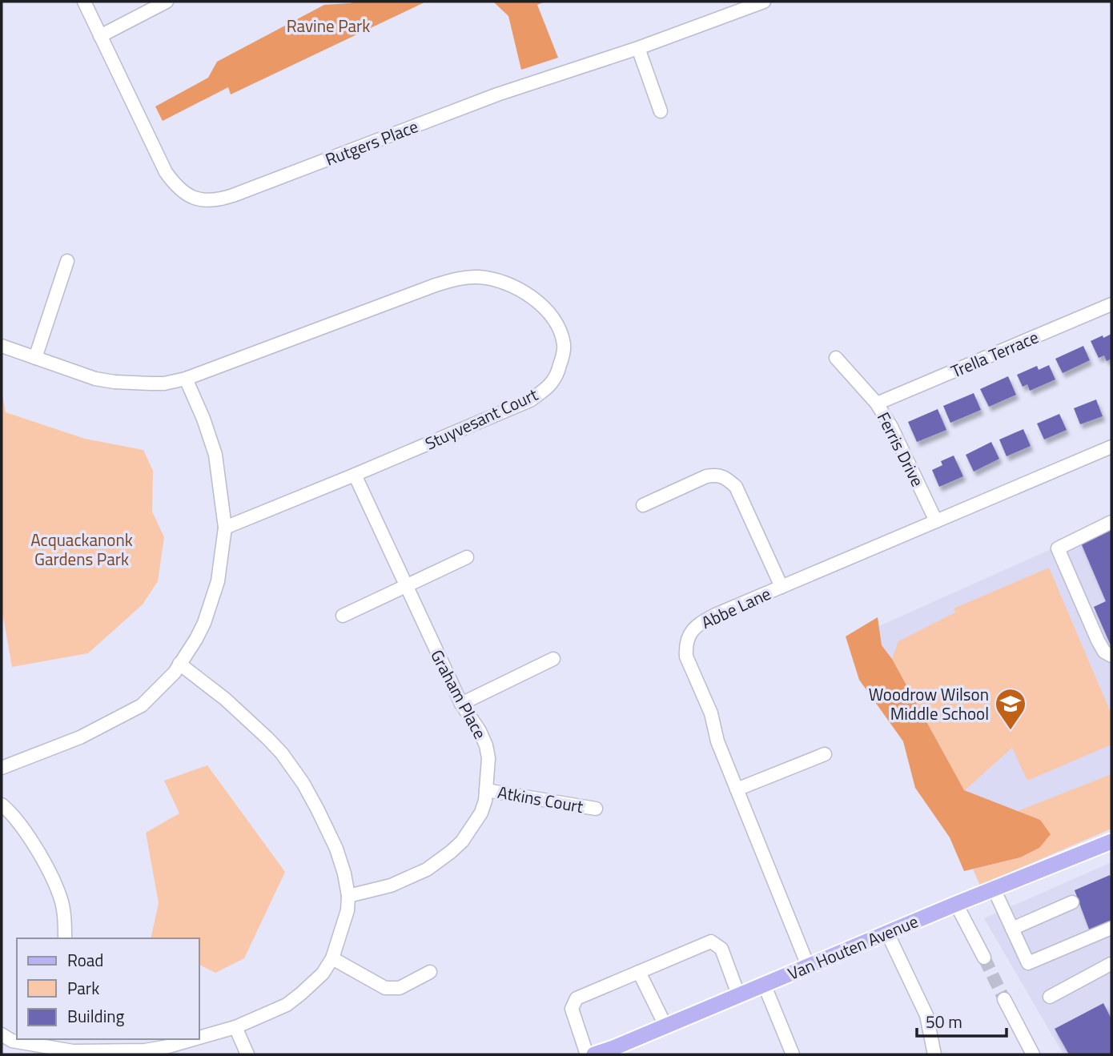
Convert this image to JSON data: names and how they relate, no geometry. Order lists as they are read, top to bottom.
{
  "streets": {
    "main road": ["Van Houten Avenue"],
    "street": [
      "Rutgers Place",
      "Trella Terrace",
      "Stuyvesant Court",
      "Ferris Drive",
      "Abbe Lane",
      "Graham Place",
      "Atkins Court"
    ]
  },
  "crossings": [
    ["Trella Terrace", "Ferris Drive"],
    ["Stuyvesant Court", "Graham Place"],
    ["Ferris Drive", "Abbe Lane"],
    ["Abbe Lane", "Van Houten Avenue"],
    ["Graham Place", "Atkins Court"]
  ],
  "parks": ["Ravine Park", "Acquackanonk Gardens Park"],
  "places": {
    "school or university": ["Woodrow Wilson Middle School"]
  },
  "legend": ["Road", "Park", "Building"],
  "scale_bar": "50 m"
}
